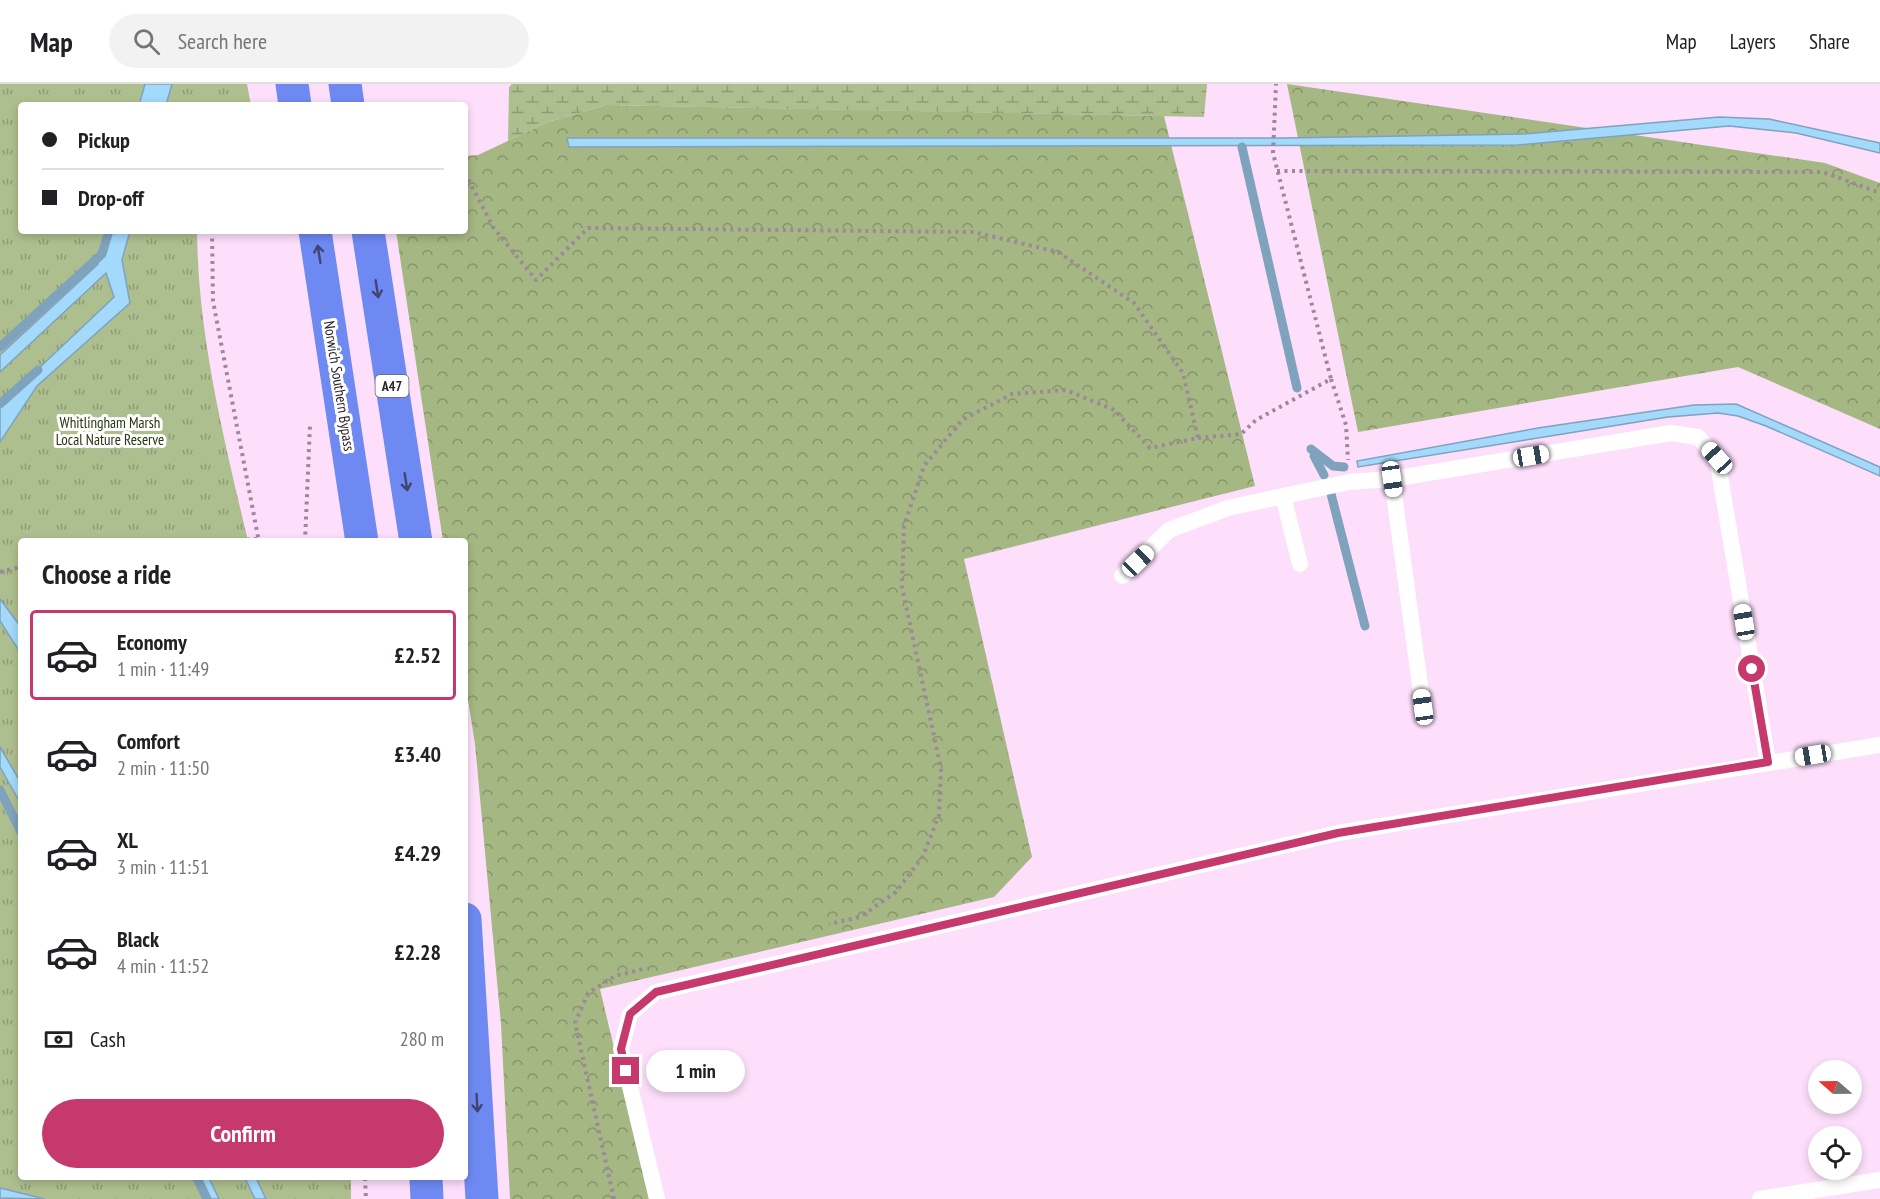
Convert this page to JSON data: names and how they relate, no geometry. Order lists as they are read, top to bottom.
{
  "streets": {
    "highway": ["Norwich Southern Bypass", "A47"]
  },
  "parks": ["Whitlingham Marsh Local Nature Reserve"],
  "north": "left",
  "page": {
    "header": "Map",
    "search": "Search here",
    "nav": ["Map", "Layers", "Share"],
    "banner": ["Pickup", "Drop-off"],
    "heading": "Choose a ride",
    "list": [
      {
        "name": "Economy",
        "note": "1 min · 11:49",
        "value": "£2.52"
      },
      {
        "name": "Comfort",
        "note": "2 min · 11:50",
        "value": "£3.40"
      },
      {
        "name": "XL",
        "note": "3 min · 11:51",
        "value": "£4.29"
      },
      {
        "name": "Black",
        "note": "4 min · 11:52",
        "value": "£2.28"
      }
    ],
    "pay": ["Cash", "280 m"],
    "bubble": "1 min",
    "buttons": "Confirm"
  }
}
